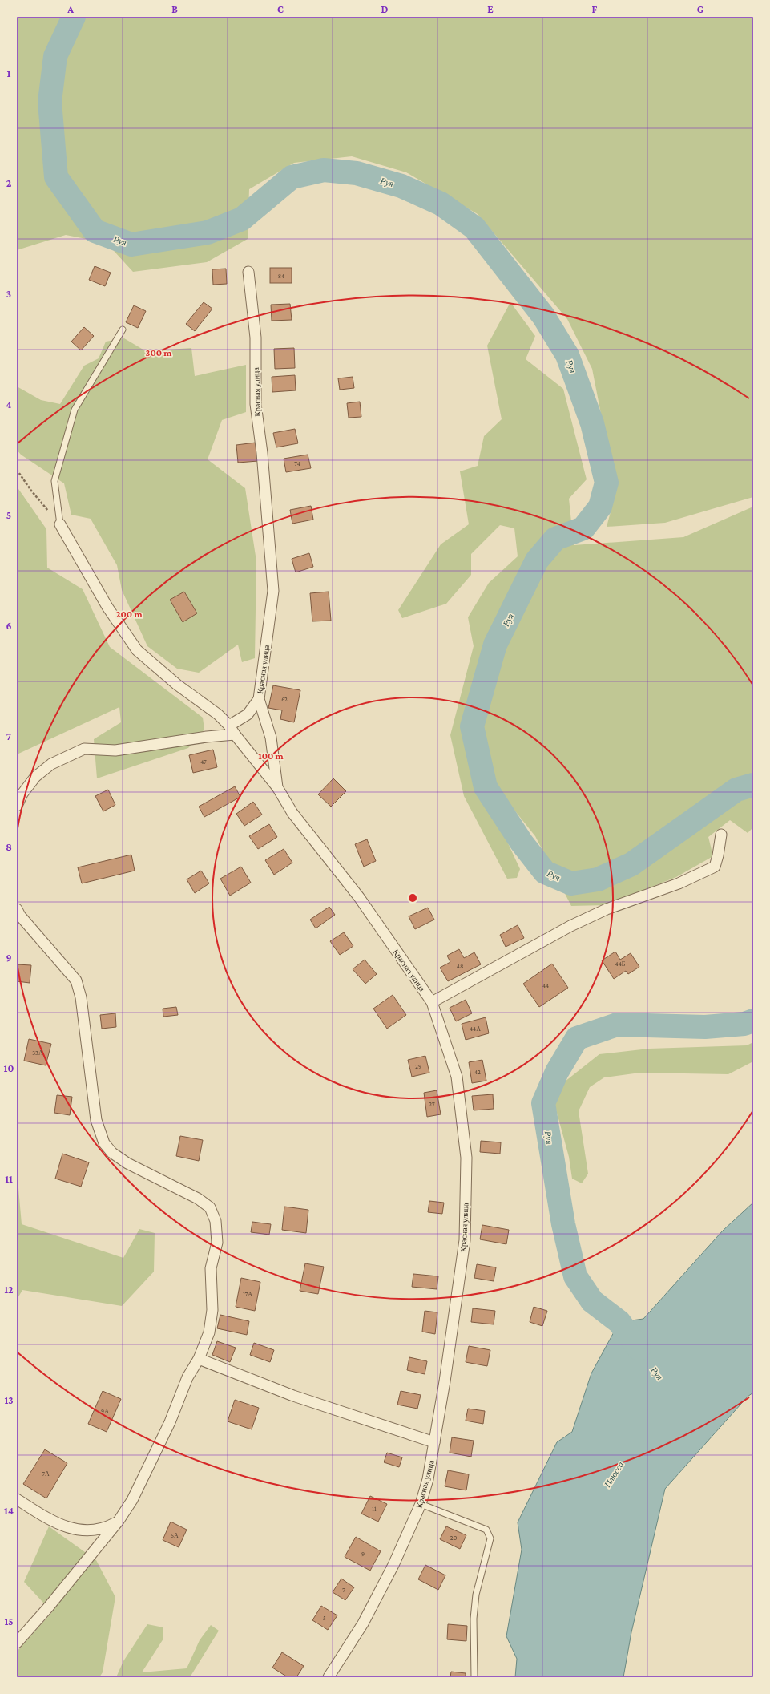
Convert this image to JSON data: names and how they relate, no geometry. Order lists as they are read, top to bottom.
{
  "streets": {
    "street": ["Красная улица"]
  },
  "water": ["Руя", "Плюсса"],
  "house_numbers": [
    "84",
    "74",
    "62",
    "47",
    "44Б",
    "48",
    "44",
    "44А",
    "33А",
    "29",
    "42",
    "27",
    "17А",
    "9А",
    "7А",
    "11",
    "5А",
    "20",
    "9",
    "7",
    "5"
  ],
  "grid": {
    "columns": [
      "A",
      "B",
      "C",
      "D",
      "E",
      "F",
      "G"
    ],
    "rows": [
      "1",
      "2",
      "3",
      "4",
      "5",
      "6",
      "7",
      "8",
      "9",
      "10",
      "11",
      "12",
      "13",
      "14",
      "15"
    ]
  },
  "rings": ["300 m", "200 m", "100 m"]
}
